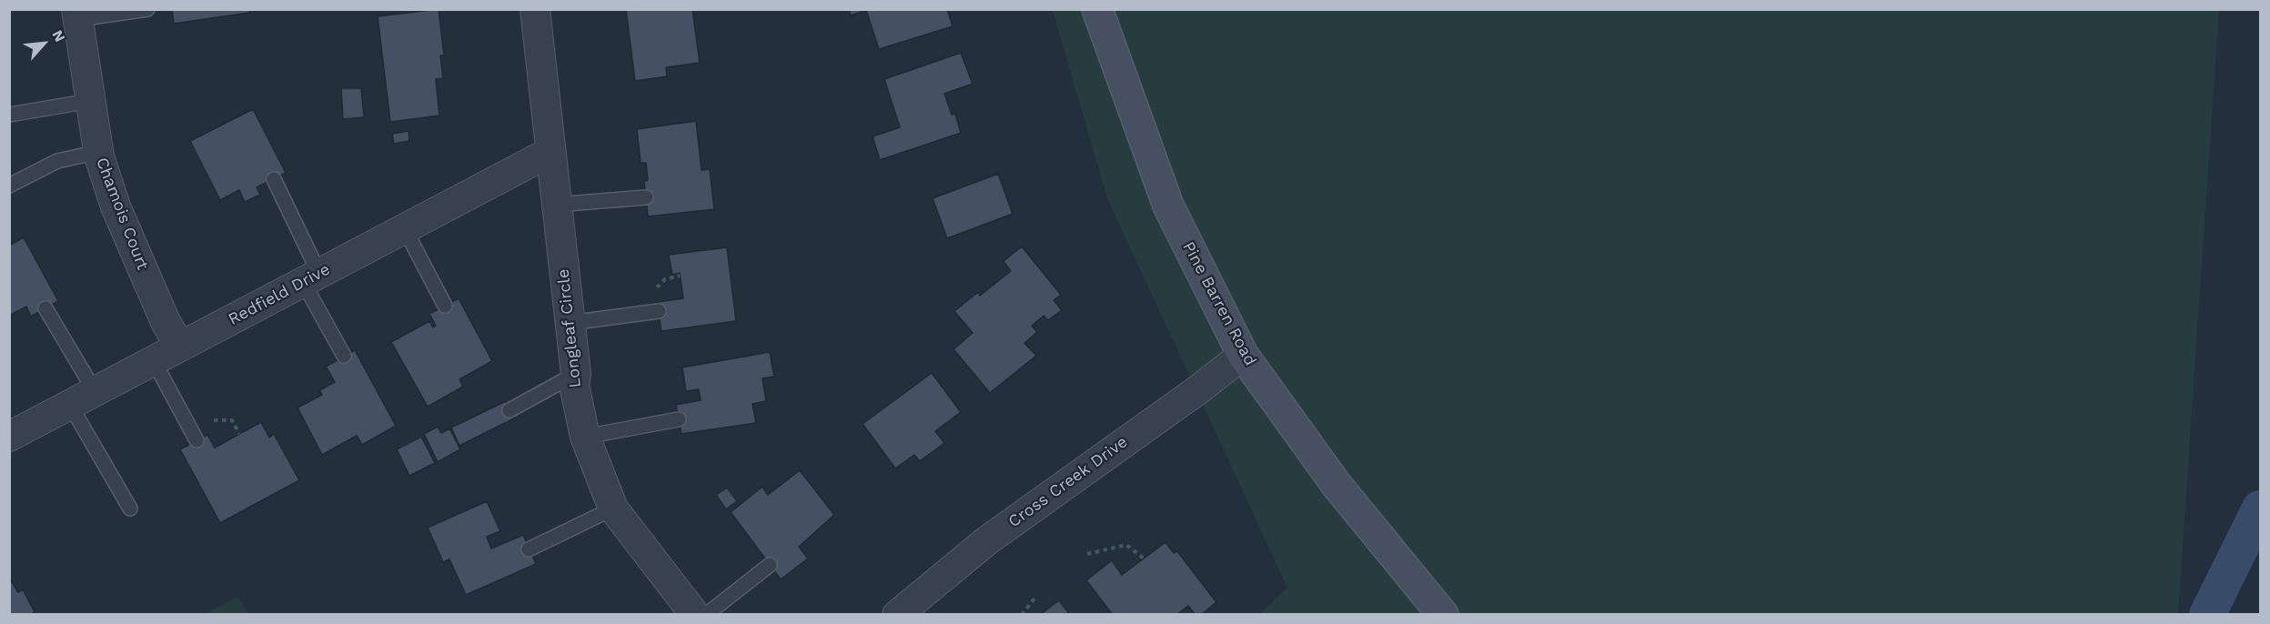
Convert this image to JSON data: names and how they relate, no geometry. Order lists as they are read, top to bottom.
{
  "streets": {
    "main road": ["Pine Barren Road"],
    "street": [
      "Chamois Court",
      "Redfield Drive",
      "Longleaf Circle",
      "Cross Creek Drive"
    ]
  },
  "crossings": [
    ["Chamois Court", "Redfield Drive"],
    ["Redfield Drive", "Longleaf Circle"],
    ["Pine Barren Road", "Cross Creek Drive"]
  ],
  "north": "top right"
}
